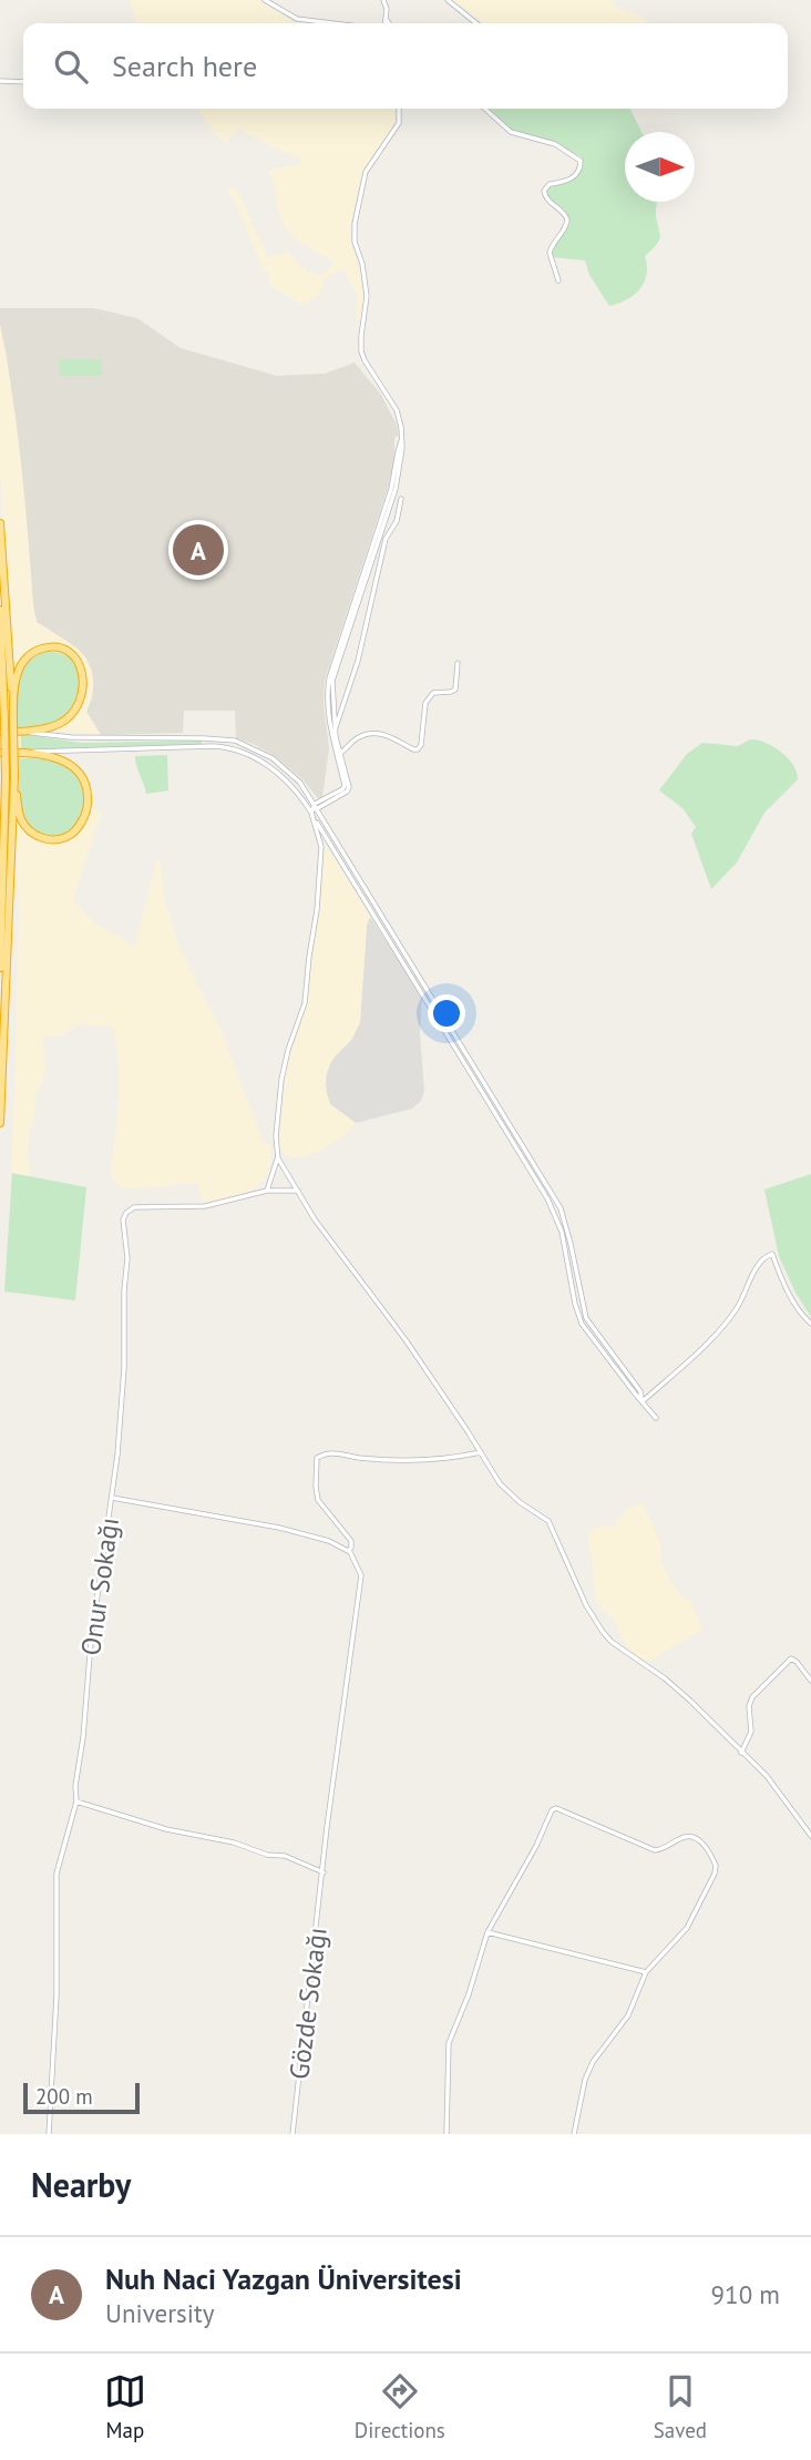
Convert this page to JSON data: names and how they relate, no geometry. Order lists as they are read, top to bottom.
{
  "streets": {
    "street": ["Onur Sokağı", "Gözde Sokağı"]
  },
  "scale_bar": "200 m",
  "north": "right",
  "page": {
    "search": "Search here",
    "pins": "A",
    "scale": "200 m",
    "heading": "Nearby",
    "list": [
      {
        "mark": "A",
        "name": "Nuh Naci Yazgan Üniversitesi",
        "note": "University",
        "value": "910 m"
      }
    ],
    "nav": ["Map", "Directions", "Saved"]
  }
}
